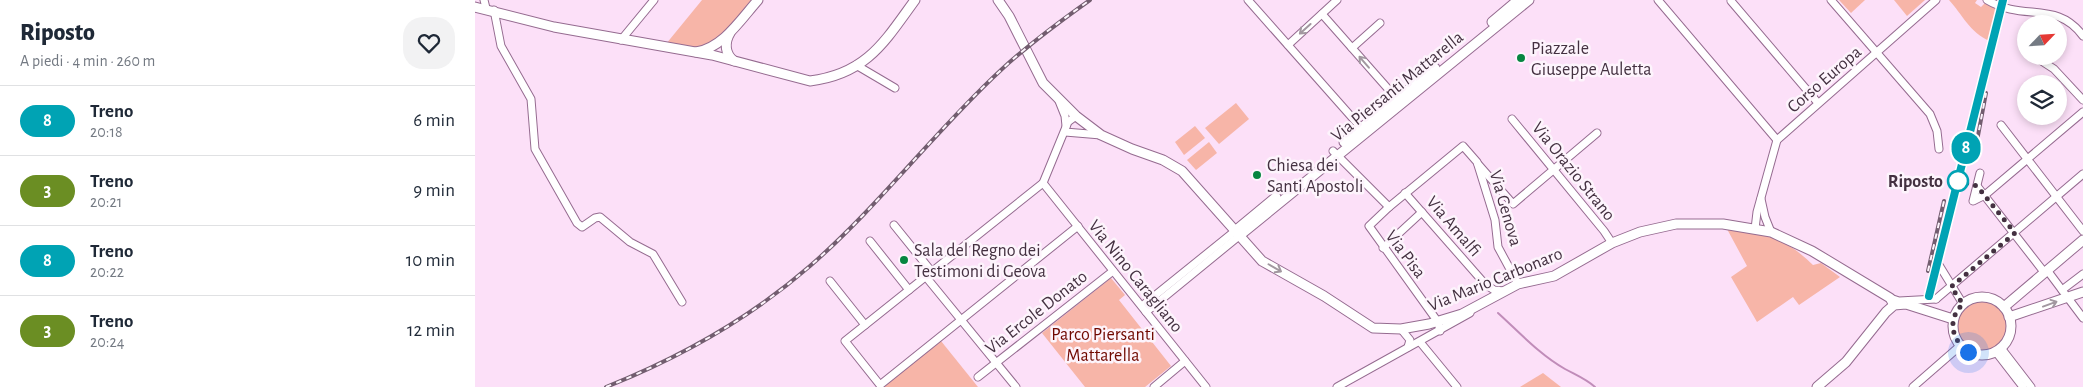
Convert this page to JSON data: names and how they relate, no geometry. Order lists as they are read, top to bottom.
{
  "streets": {
    "street": [
      "Corso Europa",
      "Via Piersanti Mattarella",
      "Via Orazio Strano",
      "Via Genova",
      "Via Amalfi",
      "Via Pisa",
      "Via Nino Caragliano",
      "Via Mario Carbonaro",
      "Via Ercole Donato"
    ]
  },
  "crossings": [
    ["Via Piersanti Mattarella", "Via Mario Carbonaro"],
    ["Via Orazio Strano", "Via Mario Carbonaro"],
    ["Via Genova", "Via Amalfi"],
    ["Via Genova", "Via Pisa"],
    ["Via Genova", "Via Mario Carbonaro"],
    ["Via Amalfi", "Via Mario Carbonaro"],
    ["Via Pisa", "Via Mario Carbonaro"],
    ["Via Nino Caragliano", "Via Ercole Donato"]
  ],
  "parks": ["Parco Piersanti Mattarella"],
  "places": [
    "Piazzale Giuseppe Auletta",
    "Chiesa dei Santi Apostoli",
    "Riposto",
    "Sala del Regno dei Testimoni di Geova"
  ],
  "north": "top right",
  "page": {
    "heading": ["Riposto", "A piedi · 4 min · 260 m"],
    "on_map": "8",
    "list": [
      {
        "mark": "8",
        "name": "Treno",
        "note": "20:18",
        "value": "6 min"
      },
      {
        "mark": "3",
        "name": "Treno",
        "note": "20:21",
        "value": "9 min"
      },
      {
        "mark": "8",
        "name": "Treno",
        "note": "20:22",
        "value": "10 min"
      },
      {
        "mark": "3",
        "name": "Treno",
        "note": "20:24",
        "value": "12 min"
      }
    ]
  }
}
